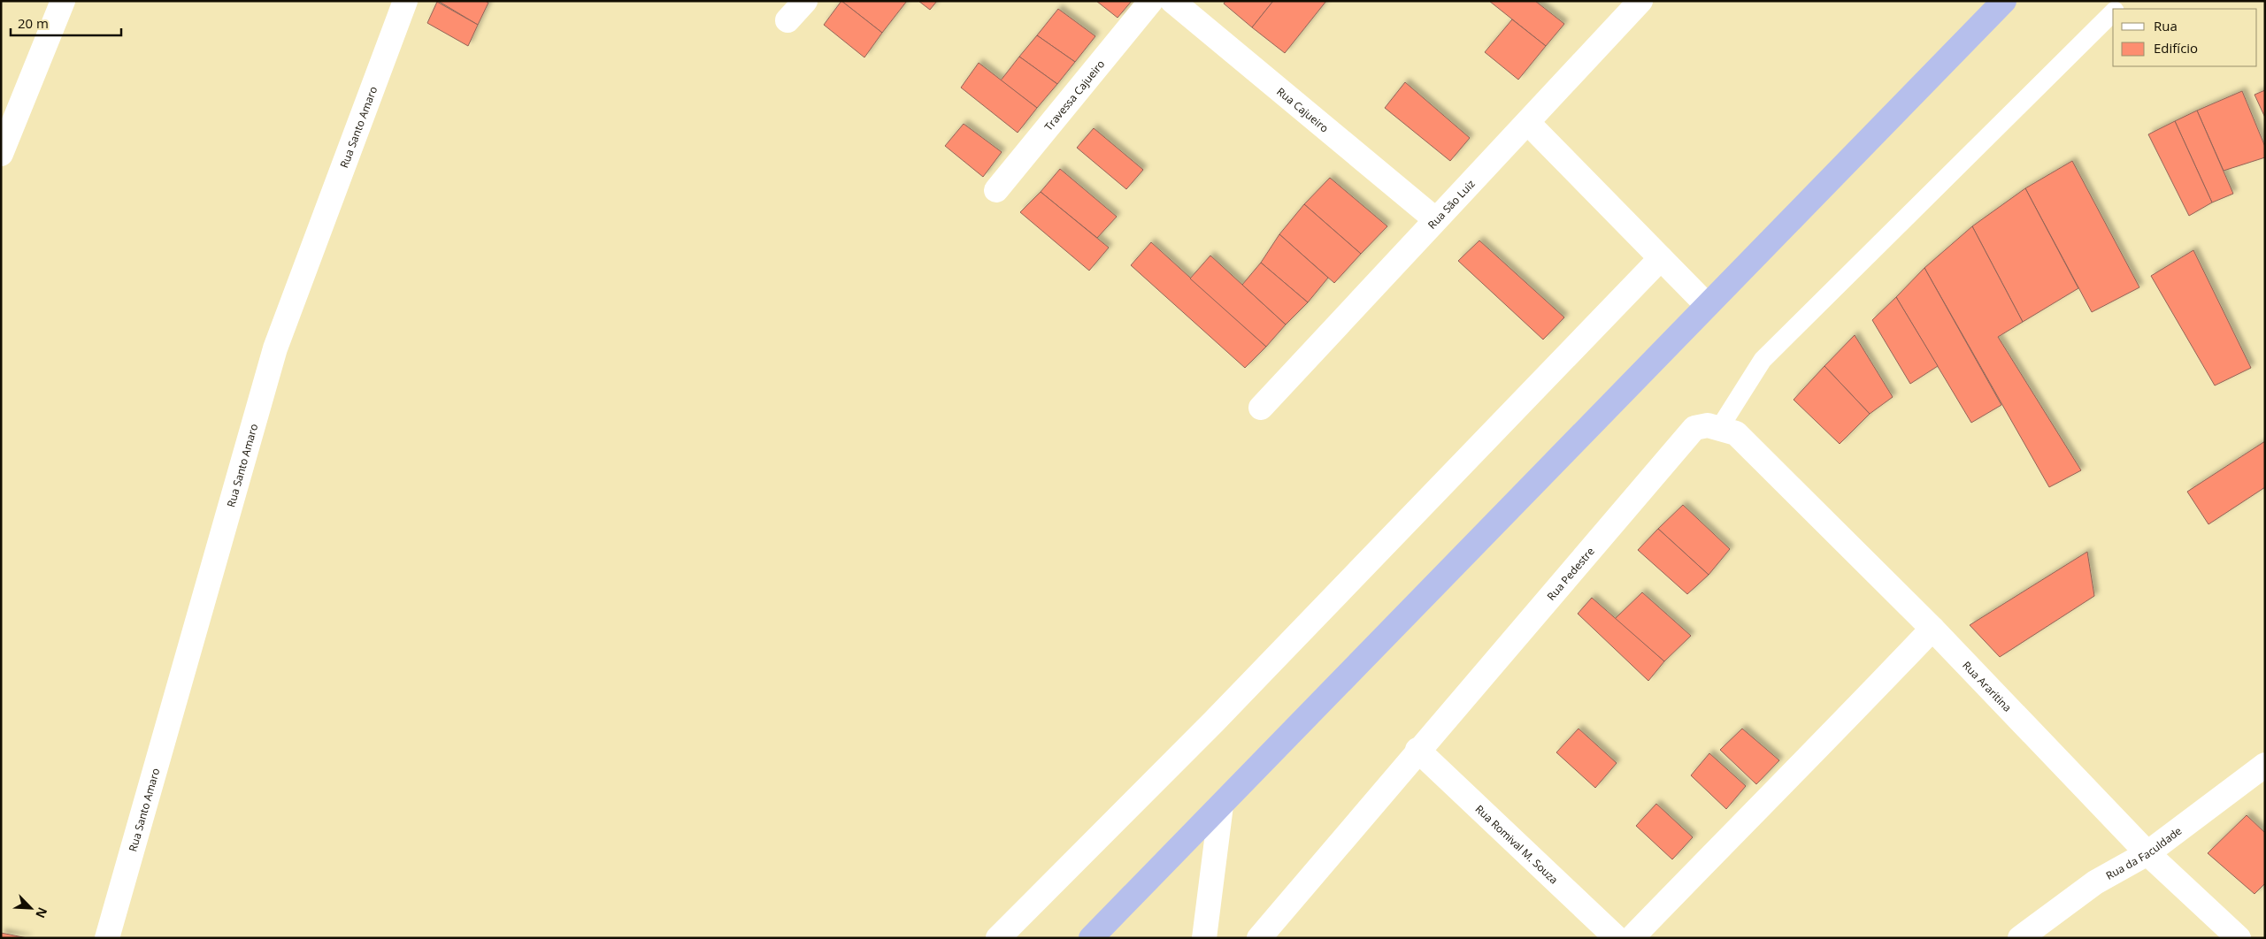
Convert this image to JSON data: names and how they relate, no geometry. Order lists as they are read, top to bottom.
{
  "streets": {
    "street": [
      "Travessa Cajueiro",
      "Rua Cajueiro",
      "Rua Santo Amaro",
      "Rua São Luiz",
      "Rua Pedestre",
      "Rua Araritina",
      "Rua Romival M. Souza",
      "Rua da Faculdade"
    ]
  },
  "crossings": [
    ["Rua Cajueiro", "Rua São Luiz"],
    ["Rua Pedestre", "Rua Araritina"],
    ["Rua Pedestre", "Rua Romival M. Souza"],
    ["Rua Araritina", "Rua da Faculdade"]
  ],
  "legend": ["Rua", "Edifício"],
  "scale_bar": "20 m",
  "north": "bottom right"
}
